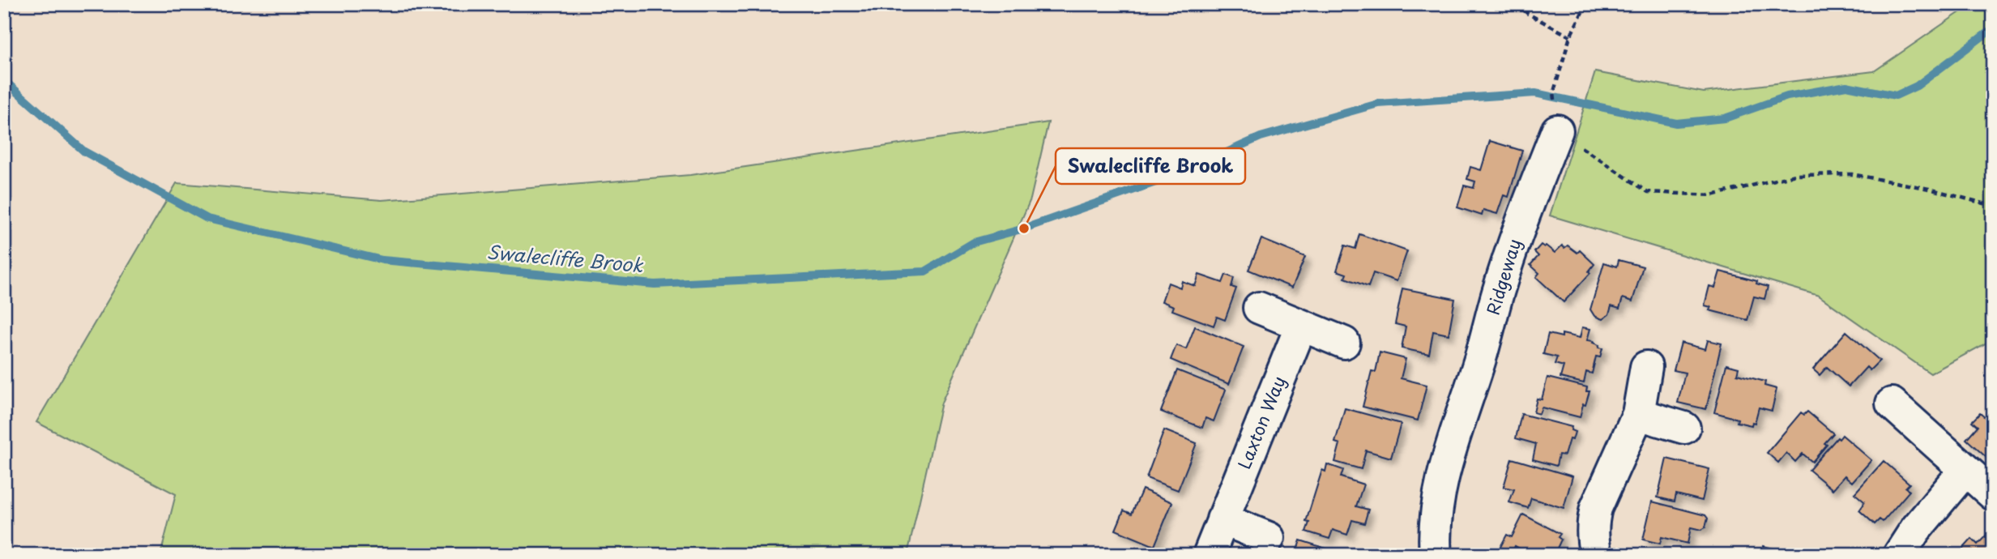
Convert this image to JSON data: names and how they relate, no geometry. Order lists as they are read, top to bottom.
{
  "streets": {
    "street": ["Ridgeway", "Laxton Way"]
  },
  "water": ["Swalecliffe Brook"],
  "places": ["Swalecliffe Brook"]
}
